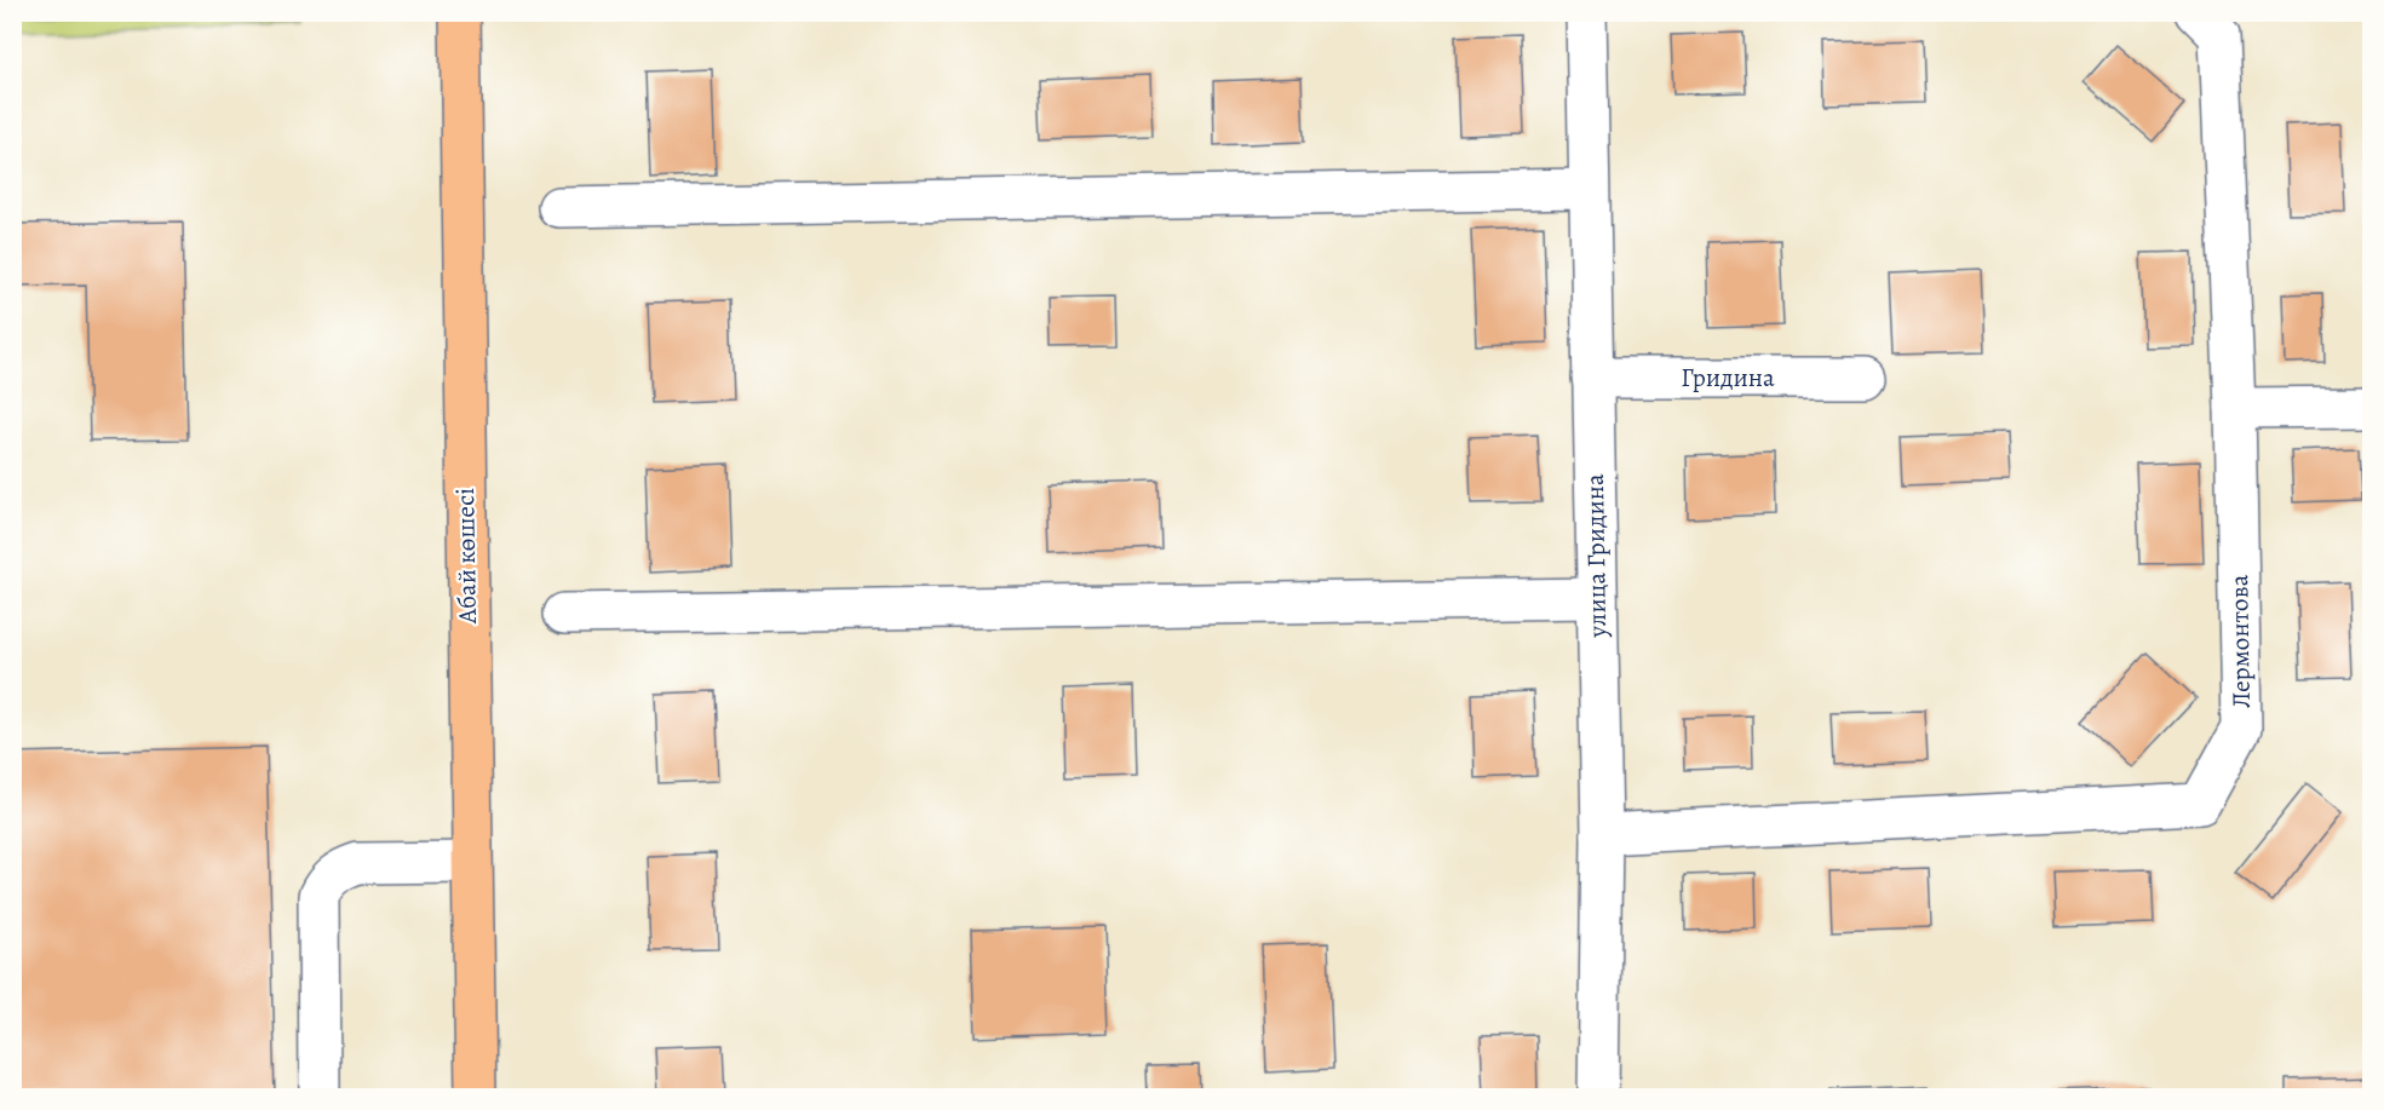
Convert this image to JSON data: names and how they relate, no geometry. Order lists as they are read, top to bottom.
{
  "streets": {
    "main road": ["Абай көшесі"],
    "street": ["Гридина", "улица Гридина", "Лермонтова"]
  },
  "crossings": [
    ["Гридина", "улица Гридина"],
    ["улица Гридина", "Лермонтова"]
  ]
}
